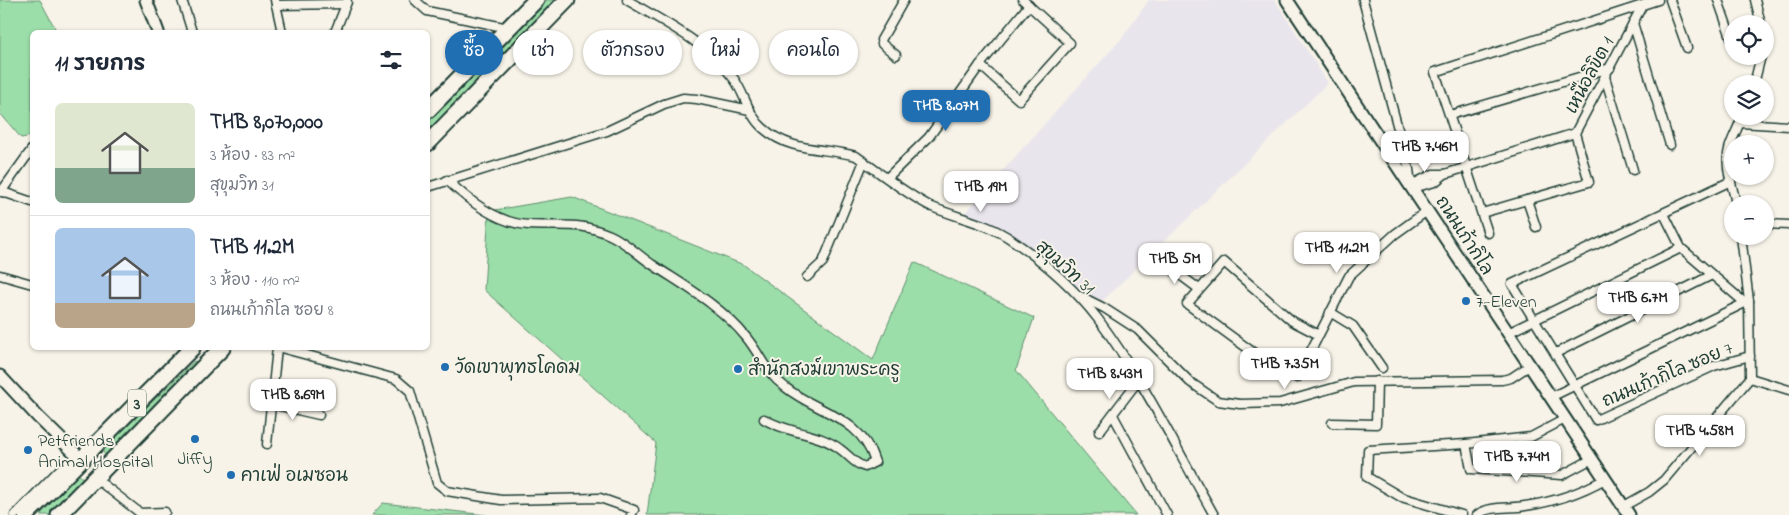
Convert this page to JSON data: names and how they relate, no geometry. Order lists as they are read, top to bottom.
{
  "streets": {
    "highway": ["3"],
    "main road": ["ถนนเก้ากิโล"],
    "street": ["เหนือลิขิต 1", "สุขุมวิท 31", "ถนนเก้ากิโล ซอย 7"]
  },
  "crossings": [
    ["เหนือลิขิต 1", "ถนนเก้ากิโล"]
  ],
  "places": [
    "7-Eleven",
    "วัดเขาพุทธโคดม",
    "สำนักสงฆ์เขาพระครู",
    "Jiffy",
    "Petfriends Animal Hospital",
    "คาเฟ่ อเมซอน"
  ],
  "page": {
    "map_buttons": ["+", "−"],
    "chip": [
      "ซื้อ",
      "เช่า",
      "ตัวกรอง",
      "ใหม่",
      "คอนโด"
    ],
    "heading": "11 รายการ",
    "price": [
      "THB 8.07M",
      "THB 7.46M",
      "THB 19M",
      "THB 11.2M",
      "THB 5M",
      "THB 6.7M",
      "THB 7.35M",
      "THB 8.43M",
      "THB 8.69M",
      "THB 4.58M",
      "THB 7.74M"
    ],
    "list": [
      {
        "name": "THB 8,070,000",
        "note": "3 ห้อง · 83 m² · สุขุมวิท 31"
      },
      {
        "name": "THB 11.2M",
        "note": "3 ห้อง · 110 m² · ถนนเก้ากิโล ซอย 8"
      }
    ]
  }
}
